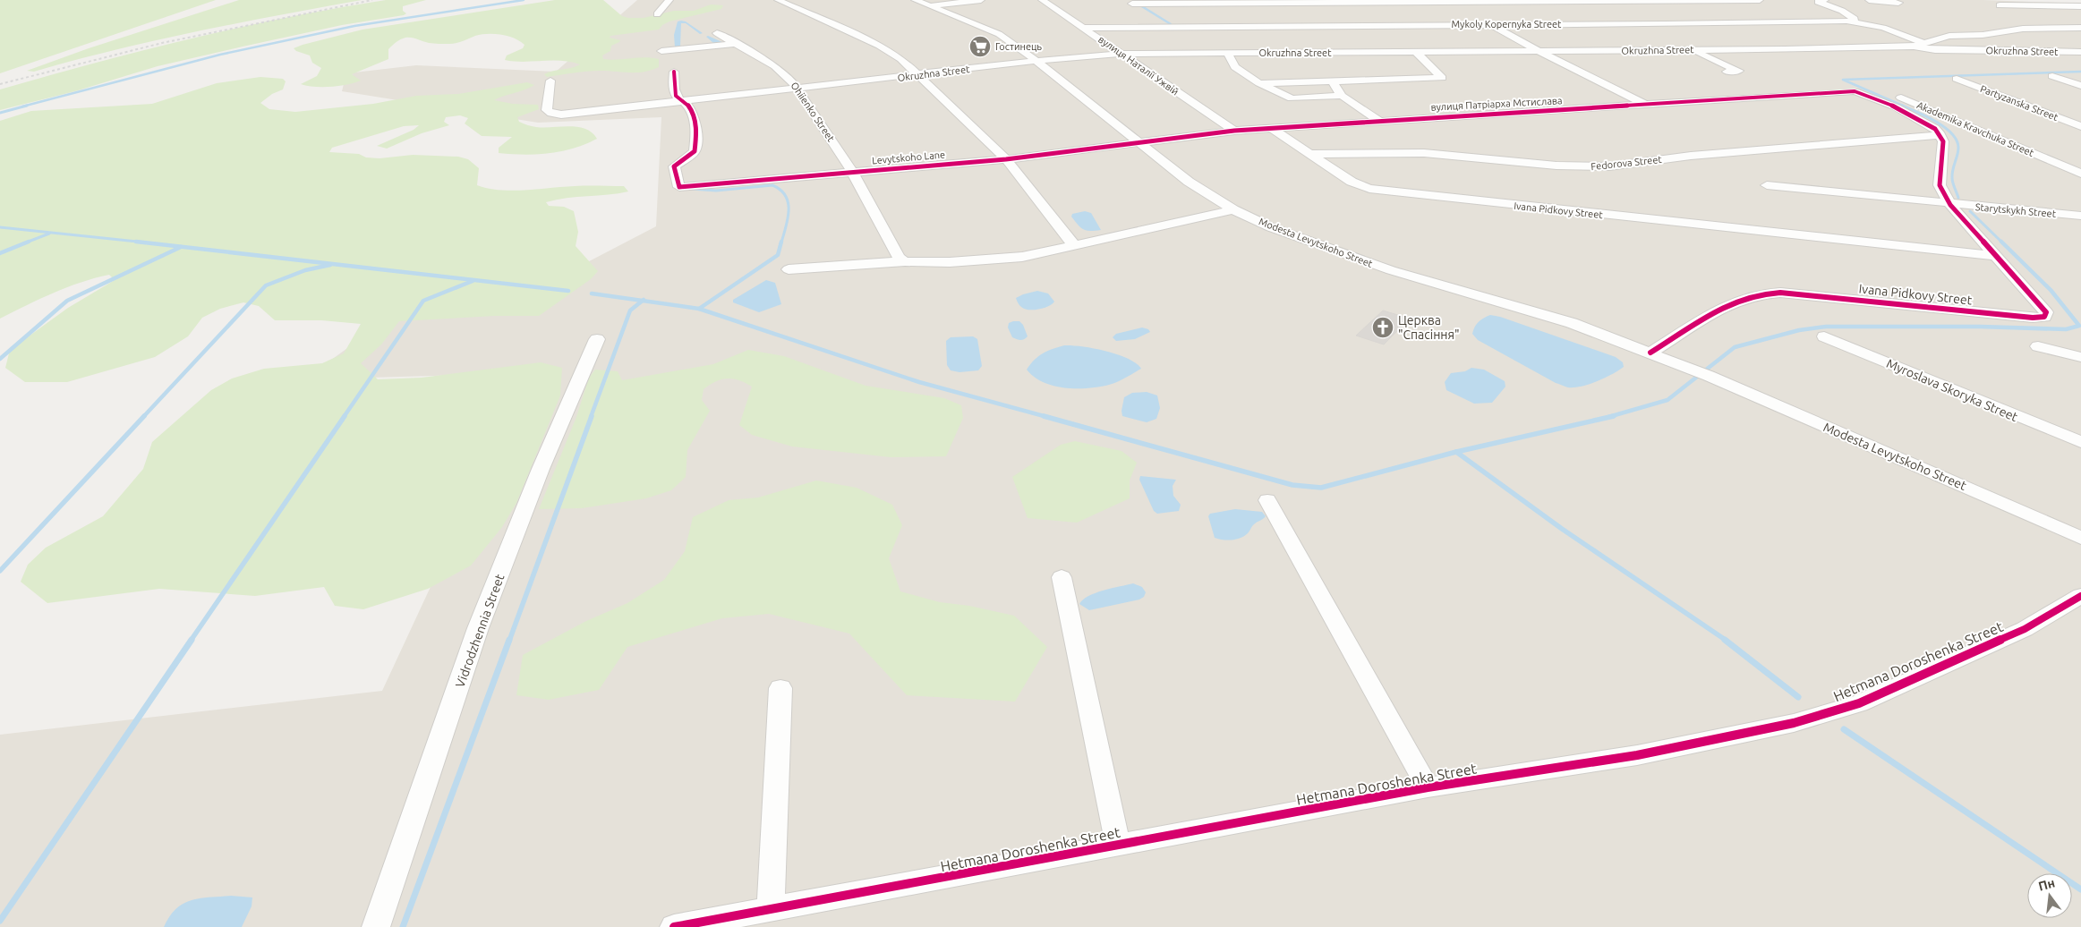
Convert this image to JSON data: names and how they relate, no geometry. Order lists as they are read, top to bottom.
{
  "streets": {
    "street": [
      "Mykoly Kopernyka Street",
      "Okruzhna Street",
      "вулиця Наталії Ужвій",
      "Partyzanska Street",
      "вулиця Патріарха Мстислава",
      "Ohiienko Street",
      "Akademika Kravchuka Street",
      "Levytskoho Lane",
      "Fedorova Street",
      "Ivana Pidkovy Street",
      "Starytskykh Street",
      "Modesta Levytskoho Street",
      "Myroslava Skoryka Street",
      "Vidrodzhennia Street",
      "Hetmana Doroshenka Street"
    ]
  },
  "crossings": [
    ["Mykoly Kopernyka Street", "Okruzhna Street"],
    ["Mykoly Kopernyka Street", "вулиця Наталії Ужвій"],
    ["Okruzhna Street", "вулиця Наталії Ужвій"],
    ["Okruzhna Street", "Ohiienko Street"],
    ["Okruzhna Street", "Levytskoho Lane"],
    ["Okruzhna Street", "Modesta Levytskoho Street"],
    ["вулиця Наталії Ужвій", "вулиця Патріарха Мстислава"],
    ["вулиця Патріарха Мстислава", "Levytskoho Lane"],
    ["вулиця Патріарха Мстислава", "Fedorova Street"],
    ["вулиця Патріарха Мстислава", "Ivana Pidkovy Street"],
    ["вулиця Патріарха Мстислава", "Modesta Levytskoho Street"],
    ["Ohiienko Street", "Levytskoho Lane"],
    ["Levytskoho Lane", "Modesta Levytskoho Street"],
    ["Fedorova Street", "Ivana Pidkovy Street"],
    ["Ivana Pidkovy Street", "Starytskykh Street"],
    ["Ivana Pidkovy Street", "Modesta Levytskoho Street"]
  ],
  "places": {
    "supermarket": ["Гостинець"],
    "church": ["Церква \"Спасіння\""]
  },
  "north": "top"
}
